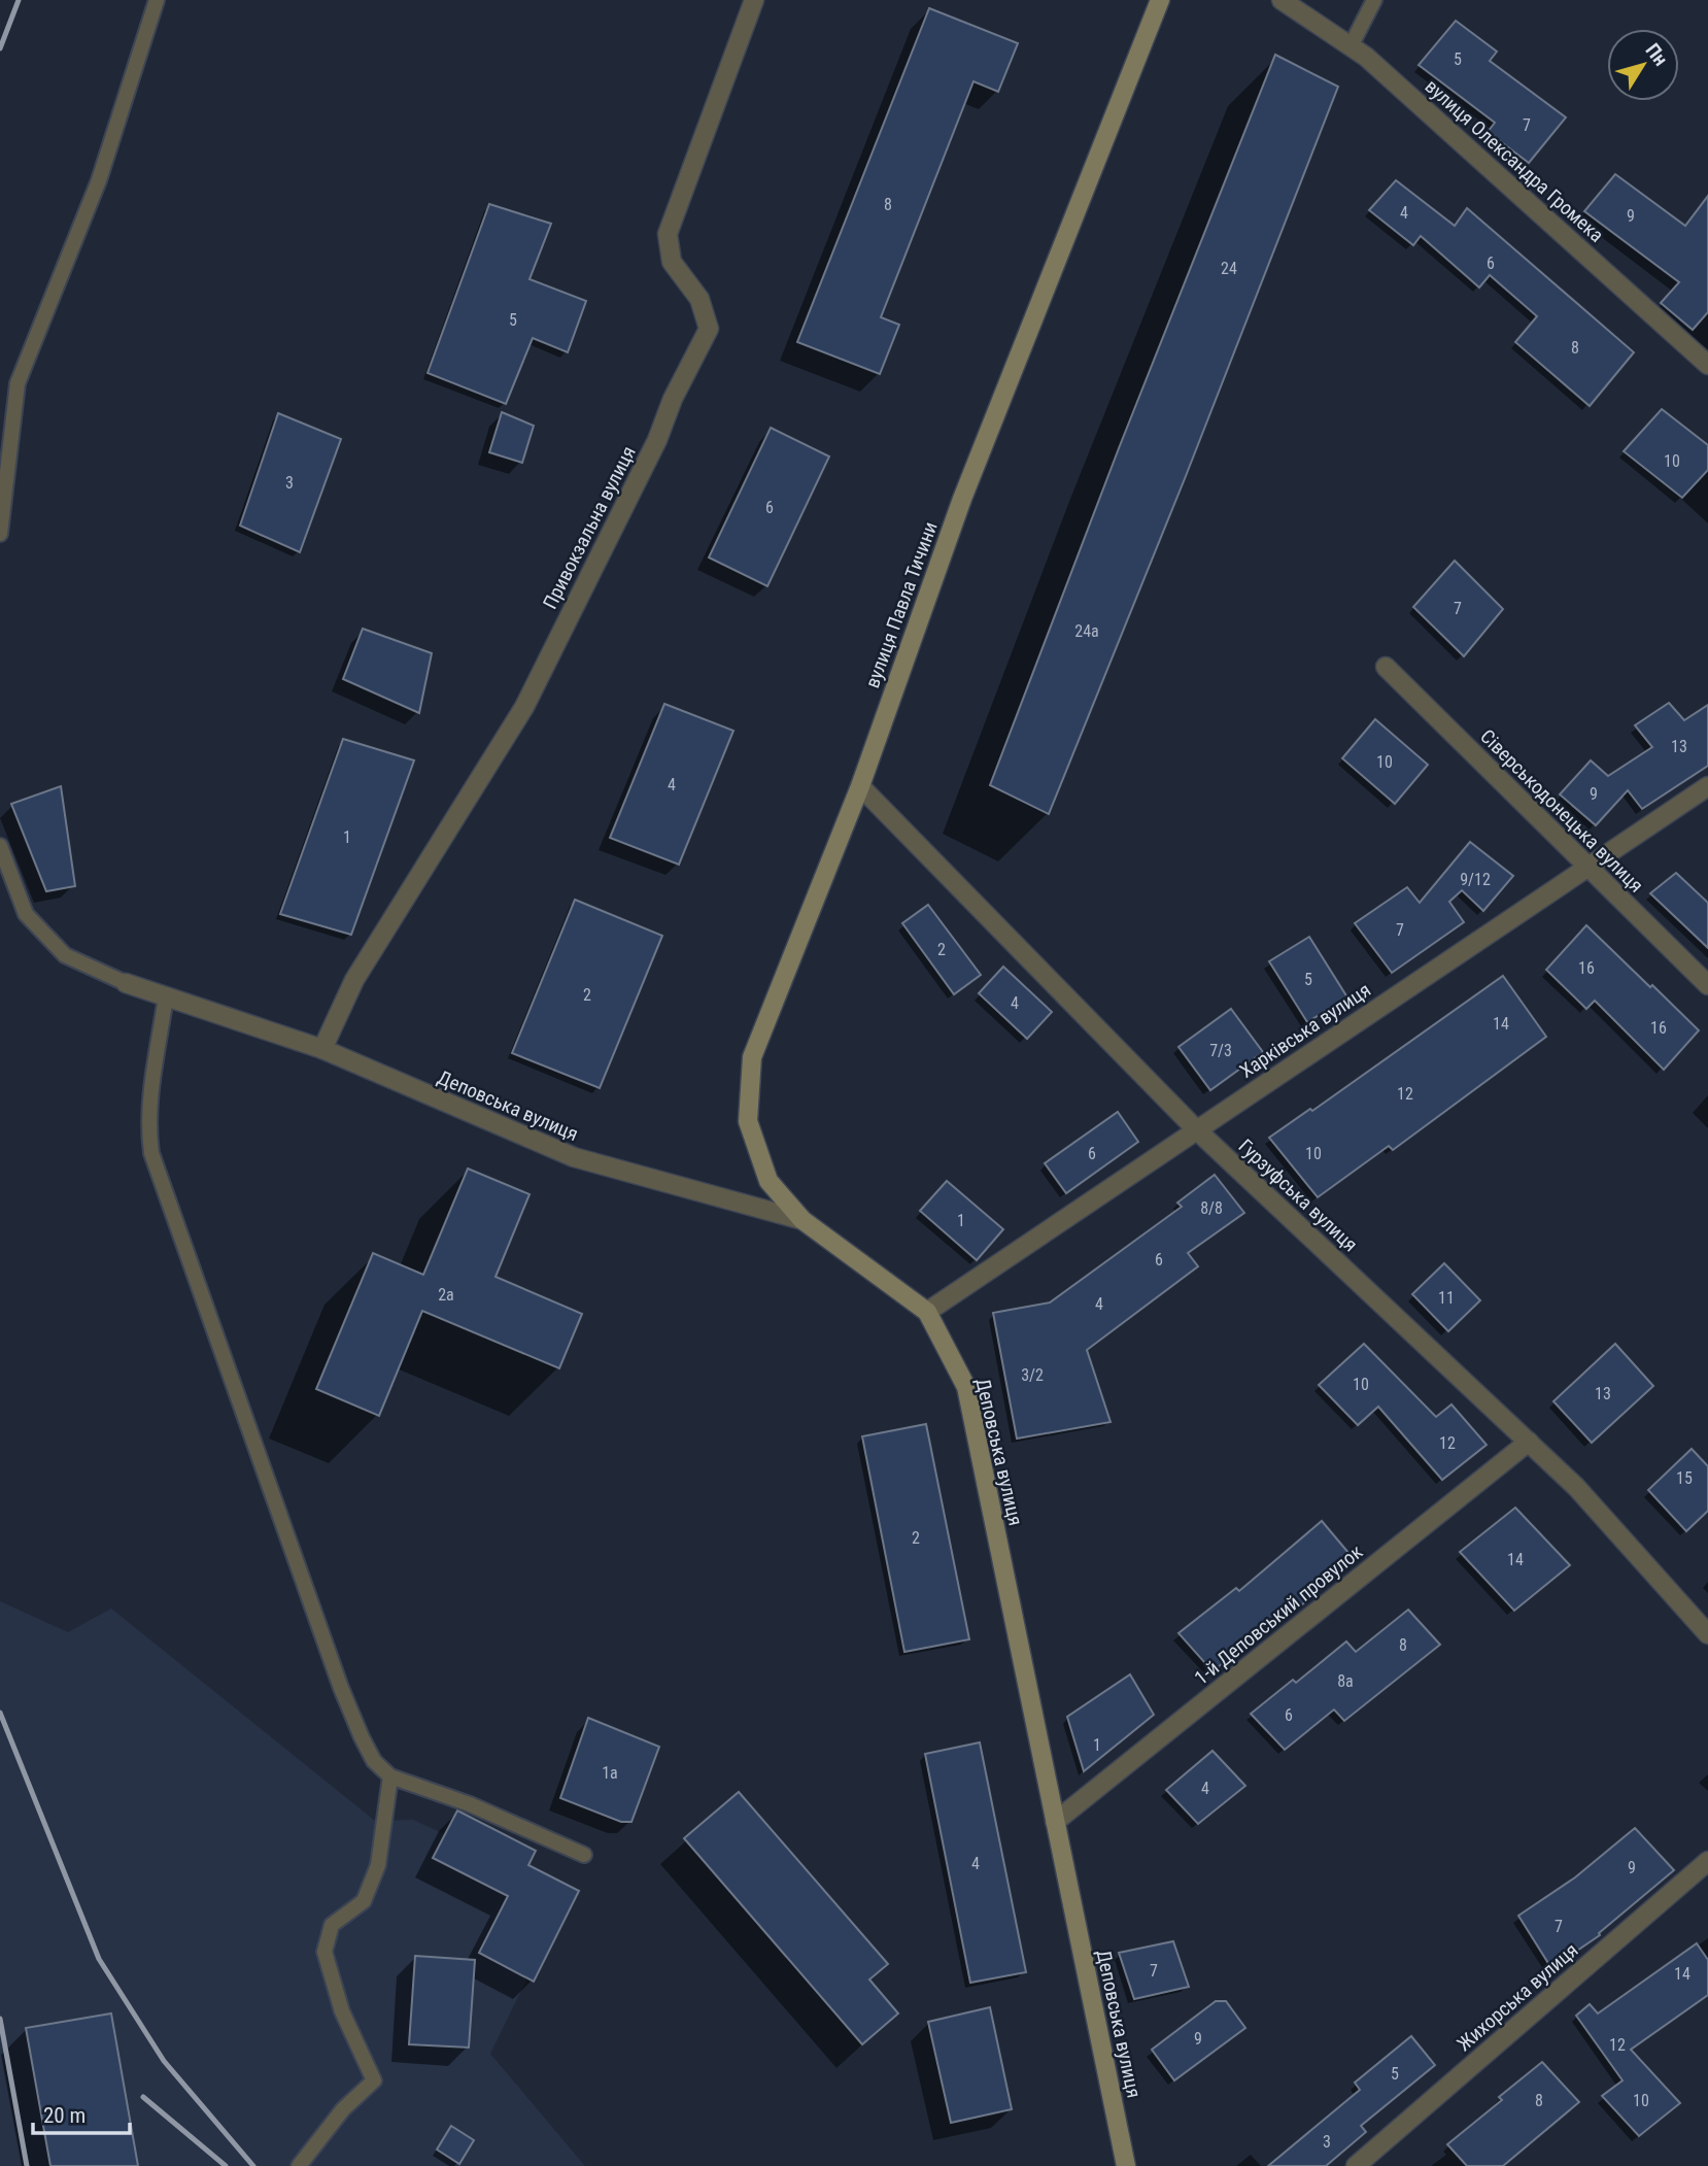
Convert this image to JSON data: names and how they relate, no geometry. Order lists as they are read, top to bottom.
{
  "streets": {
    "main road": ["вулиця Павла Тичини", "Деповська вулиця"],
    "street": [
      "вулиця Олександра Громека",
      "Привокзальна вулиця",
      "Сіверськодонецька вулиця",
      "Харківська вулиця",
      "Гурзуфська вулиця",
      "1-й Деповський провулок",
      "Жихорська вулиця"
    ]
  },
  "crossings": [
    ["Привокзальна вулиця", "Деповська вулиця"],
    ["вулиця Павла Тичини", "Деповська вулиця"],
    ["вулиця Павла Тичини", "Гурзуфська вулиця"],
    ["Сіверськодонецька вулиця", "Харківська вулиця"],
    ["Харківська вулиця", "Деповська вулиця"],
    ["Харківська вулиця", "Гурзуфська вулиця"],
    ["Деповська вулиця", "1-й Деповський провулок"],
    ["Гурзуфська вулиця", "1-й Деповський провулок"]
  ],
  "house_numbers": [
    "5",
    "7",
    "8",
    "4",
    "9",
    "6",
    "24",
    "5",
    "8",
    "10",
    "3",
    "6",
    "7",
    "24а",
    "13",
    "10",
    "4",
    "9",
    "1",
    "9/12",
    "7",
    "2",
    "16",
    "5",
    "2",
    "4",
    "14",
    "16",
    "7/3",
    "12",
    "6",
    "10",
    "8/8",
    "1",
    "6",
    "2а",
    "11",
    "4",
    "3/2",
    "10",
    "13",
    "12",
    "15",
    "2",
    "14",
    "8",
    "8а",
    "6",
    "1",
    "1а",
    "4",
    "4",
    "9",
    "7",
    "7",
    "14",
    "9",
    "12",
    "5",
    "8",
    "10",
    "3"
  ],
  "scale_bar": "20 m",
  "north": "top right"
}
